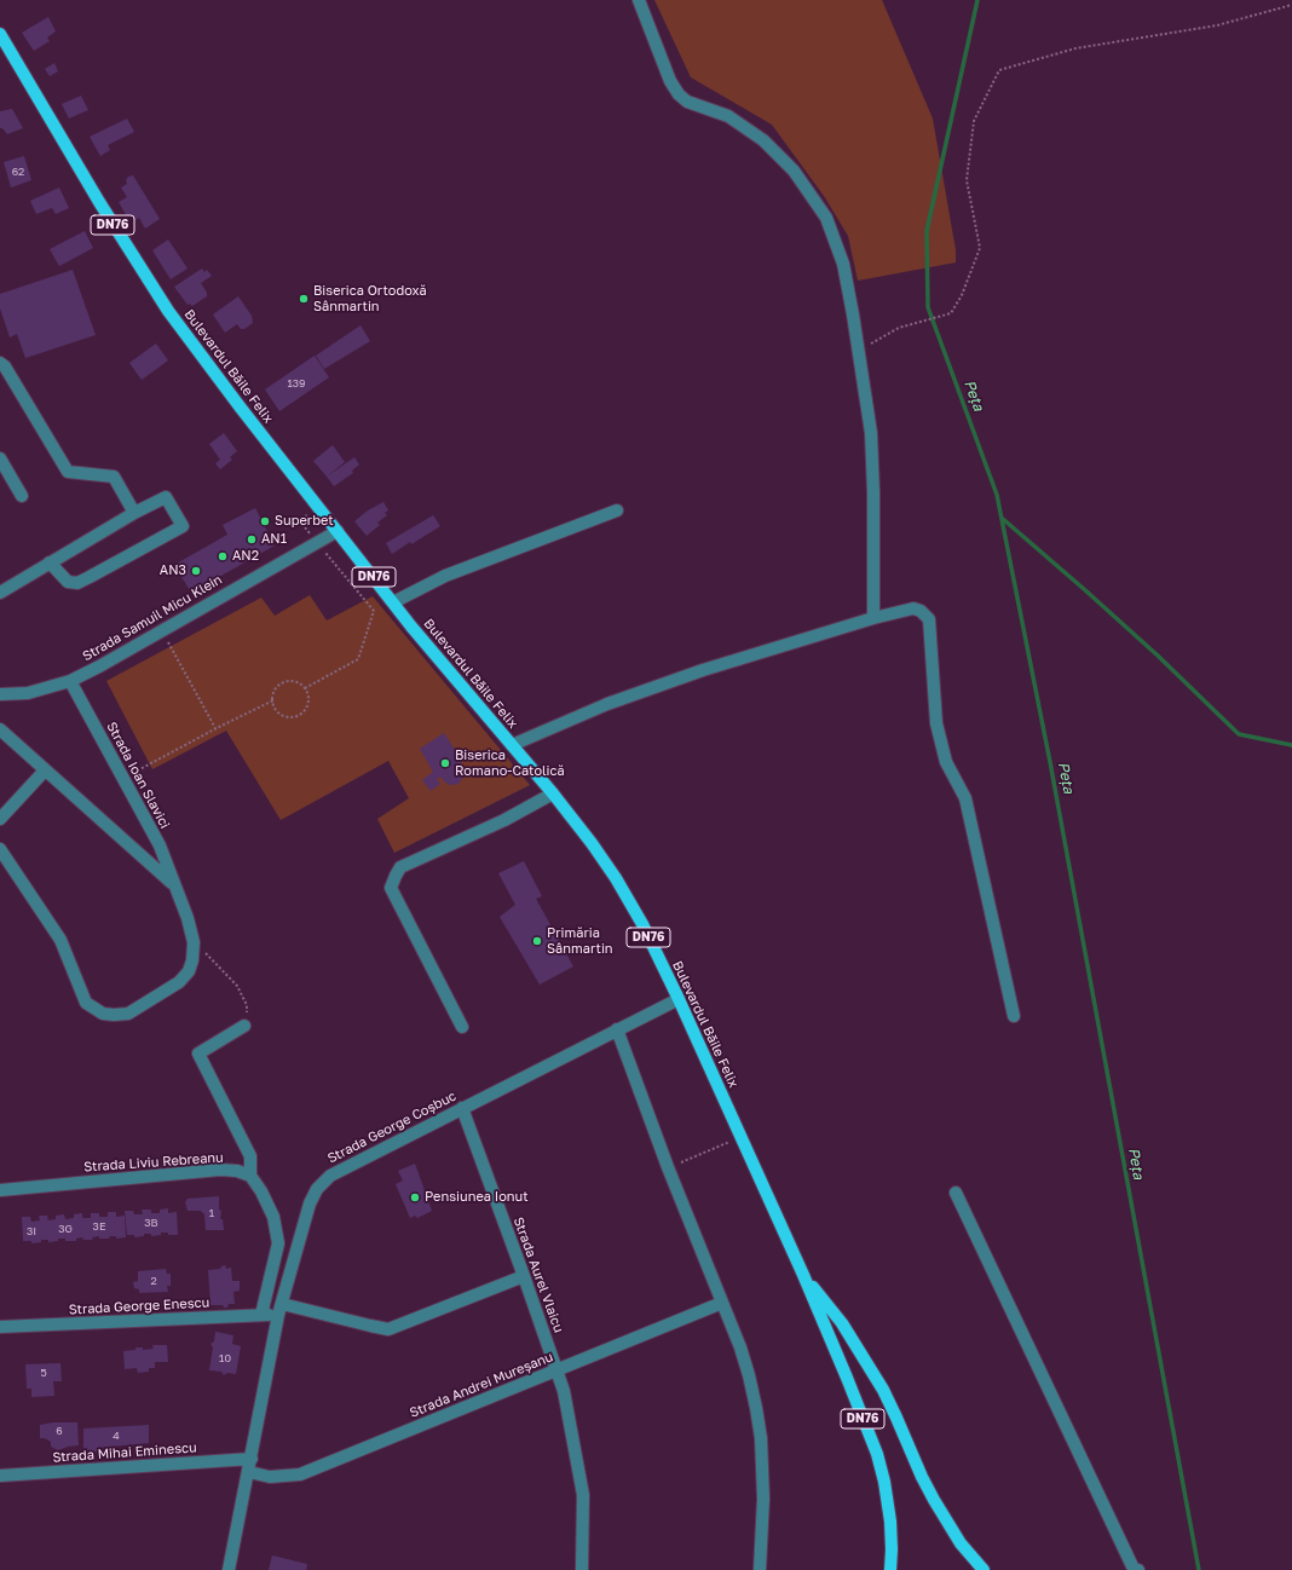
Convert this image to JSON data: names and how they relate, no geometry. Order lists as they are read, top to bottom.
{
  "streets": {
    "main road": ["DN76", "Bulevardul Băile Felix"],
    "street": [
      "Strada Samuil Micu Klein",
      "Strada Ioan Slavici",
      "Strada George Coșbuc",
      "Strada Liviu Rebreanu",
      "Strada Aurel Vlaicu",
      "Strada George Enescu",
      "Strada Andrei Mureșanu",
      "Strada Mihai Eminescu"
    ]
  },
  "crossings": [
    ["Bulevardul Băile Felix", "Strada Samuil Micu Klein"],
    ["Bulevardul Băile Felix", "Strada George Coșbuc"],
    ["Strada Samuil Micu Klein", "Strada Ioan Slavici"],
    ["Strada George Coșbuc", "Strada Aurel Vlaicu"],
    ["Strada George Coșbuc", "Strada George Enescu"],
    ["Strada George Coșbuc", "Strada Andrei Mureșanu"],
    ["Strada George Coșbuc", "Strada Mihai Eminescu"],
    ["Strada Aurel Vlaicu", "Strada George Enescu"],
    ["Strada Aurel Vlaicu", "Strada Andrei Mureșanu"]
  ],
  "water": ["Peța"],
  "places": [
    "Biserica Ortodoxă Sânmartin",
    "Superbet",
    "AN1",
    "AN2",
    "AN3",
    "Biserica Romano-Catolică",
    "Primăria Sânmartin",
    "Pensiunea Ionut"
  ],
  "house_numbers": [
    "62",
    "139",
    "1",
    "3B",
    "3E",
    "3G",
    "3I",
    "2",
    "10",
    "5",
    "6",
    "4"
  ]
}
